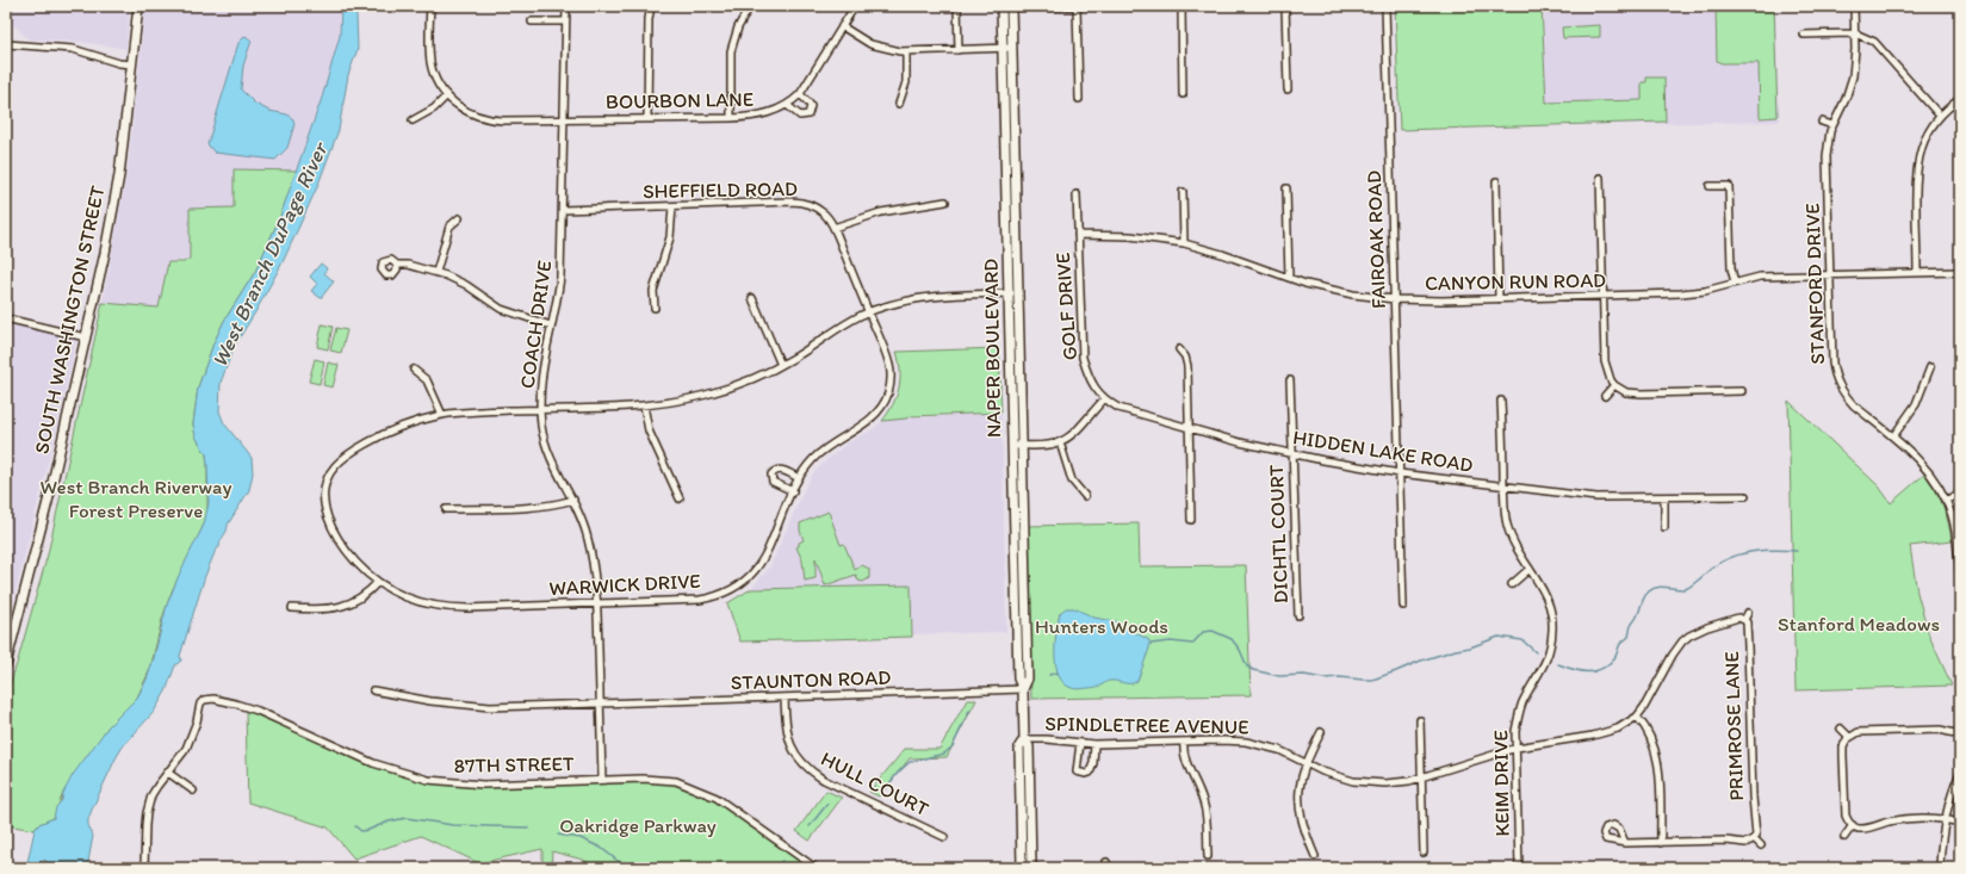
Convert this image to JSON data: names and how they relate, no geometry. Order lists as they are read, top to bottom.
{
  "streets": {
    "main road": ["SOUTH WASHINGTON STREET", "NAPER BOULEVARD"],
    "street": [
      "BOURBON LANE",
      "SHEFFIELD ROAD",
      "FAIROAK ROAD",
      "CANYON RUN ROAD",
      "STANFORD DRIVE",
      "GOLF DRIVE",
      "COACH DRIVE",
      "HIDDEN LAKE ROAD",
      "DICHTL COURT",
      "WARWICK DRIVE",
      "STAUNTON ROAD",
      "SPINDLETREE AVENUE",
      "PRIMROSE LANE",
      "87TH STREET",
      "HULL COURT",
      "KEIM DRIVE"
    ]
  },
  "crossings": [
    ["BOURBON LANE", "COACH DRIVE"],
    ["SHEFFIELD ROAD", "COACH DRIVE"],
    ["SHEFFIELD ROAD", "WARWICK DRIVE"],
    ["FAIROAK ROAD", "CANYON RUN ROAD"],
    ["FAIROAK ROAD", "HIDDEN LAKE ROAD"],
    ["CANYON RUN ROAD", "STANFORD DRIVE"],
    ["CANYON RUN ROAD", "GOLF DRIVE"],
    ["GOLF DRIVE", "HIDDEN LAKE ROAD"],
    ["COACH DRIVE", "WARWICK DRIVE"],
    ["COACH DRIVE", "STAUNTON ROAD"],
    ["COACH DRIVE", "87TH STREET"],
    ["NAPER BOULEVARD", "STAUNTON ROAD"],
    ["NAPER BOULEVARD", "SPINDLETREE AVENUE"],
    ["HIDDEN LAKE ROAD", "DICHTL COURT"],
    ["HIDDEN LAKE ROAD", "KEIM DRIVE"],
    ["STAUNTON ROAD", "HULL COURT"],
    ["SPINDLETREE AVENUE", "PRIMROSE LANE"],
    ["SPINDLETREE AVENUE", "KEIM DRIVE"]
  ],
  "water": ["West Branch DuPage River"],
  "parks": [
    "West Branch Riverway Forest Preserve",
    "Stanford Meadows",
    "Hunters Woods",
    "Oakridge Parkway"
  ]
}
